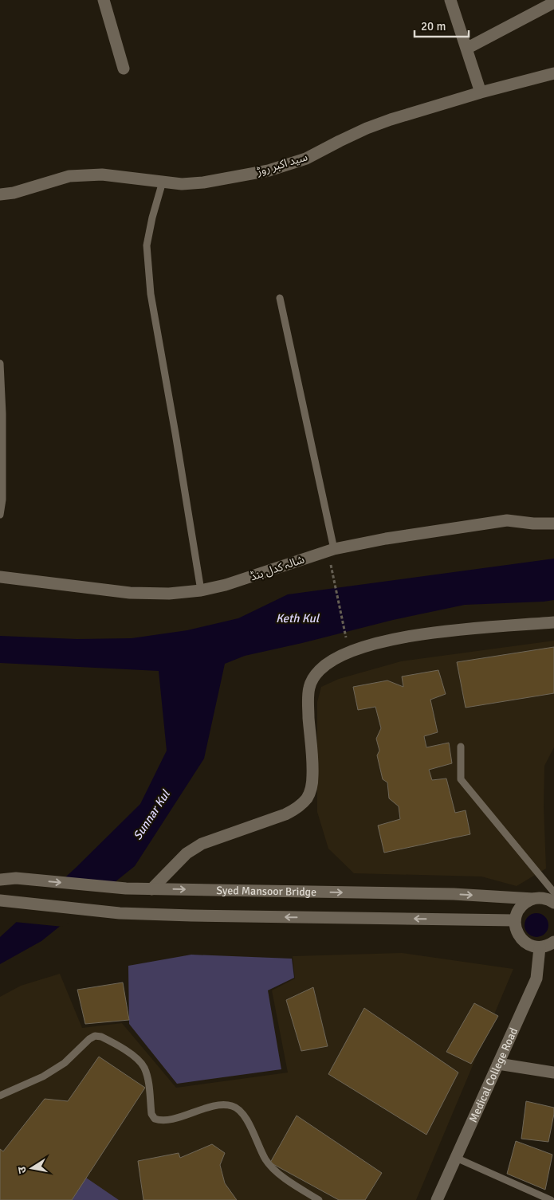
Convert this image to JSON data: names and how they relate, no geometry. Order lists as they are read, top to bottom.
{
  "streets": {
    "street": [
      "سید اکبر روڑ",
      "شالہ کدل بنڈ",
      "Syed Mansoor Bridge",
      "Medical College Road"
    ]
  },
  "water": ["Keth Kul", "Sunnar Kul"],
  "scale_bar": "20 m",
  "north": "left"
}
